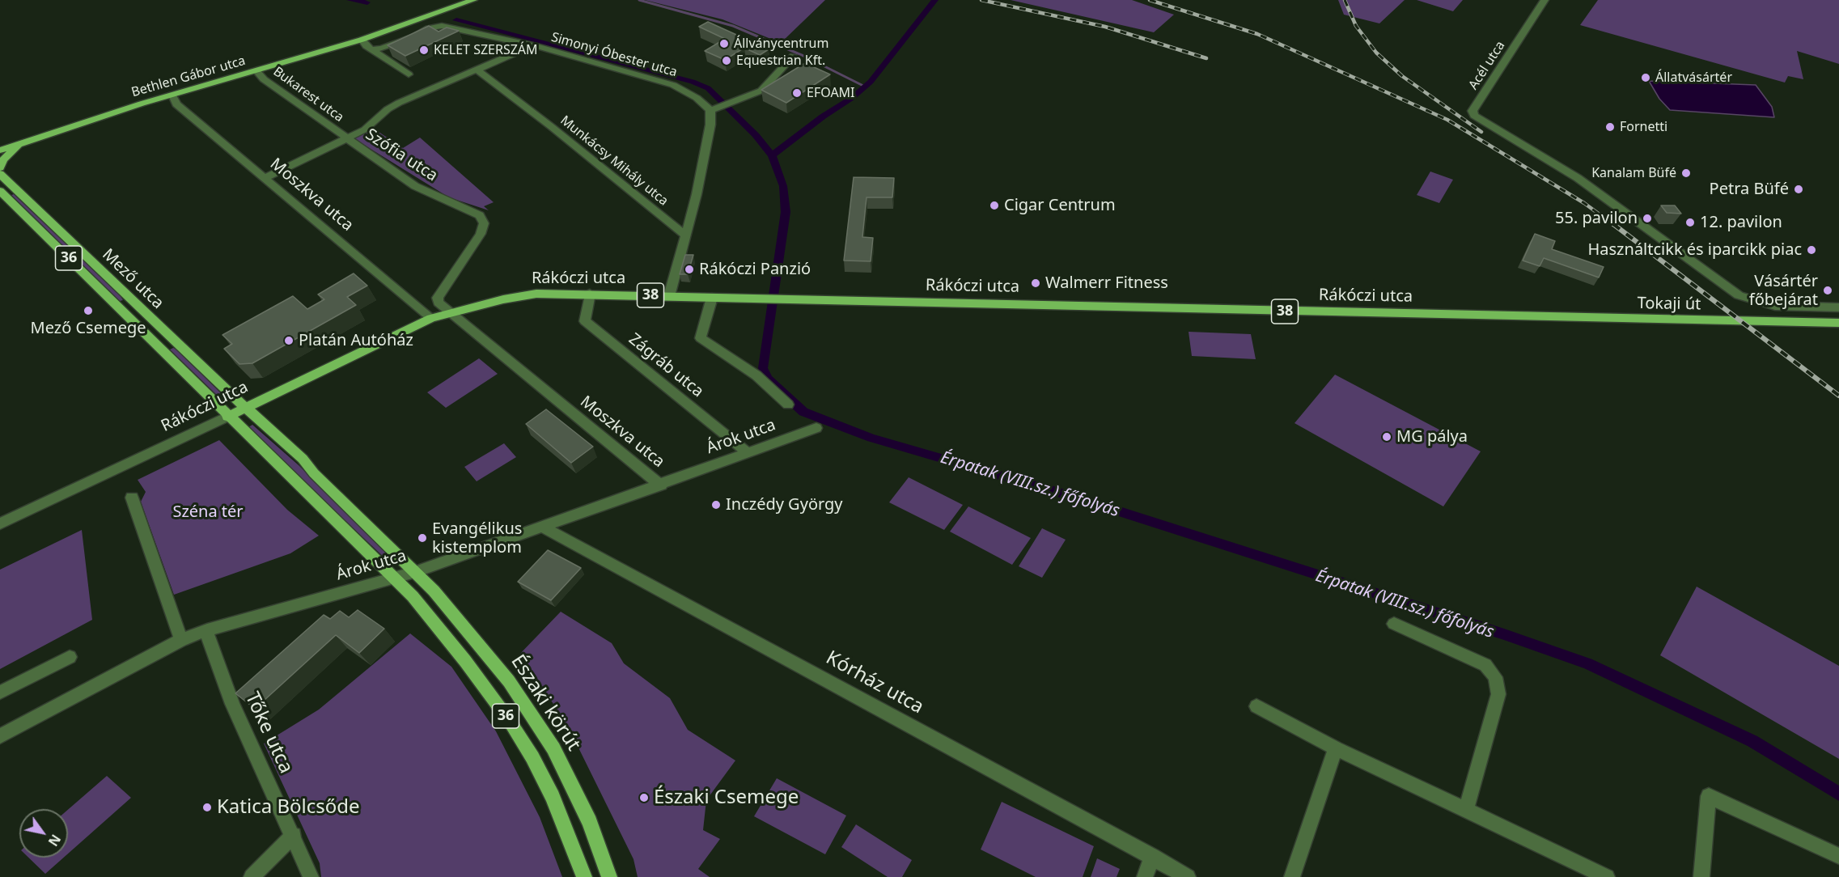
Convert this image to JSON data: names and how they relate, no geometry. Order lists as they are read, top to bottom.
{
  "streets": {
    "main road": [
      "Bethlen Gábor utca",
      "36",
      "Rákóczi utca",
      "Mező utca",
      "38",
      "Tokaji út",
      "Északi körút"
    ],
    "street": [
      "Simonyi Óbester utca",
      "Acél utca",
      "Bukarest utca",
      "Szófia utca",
      "Munkácsy Mihály utca",
      "Moszkva utca",
      "Zágráb utca",
      "Árok utca",
      "Kórház utca",
      "Tőke utca"
    ]
  },
  "crossings": [
    ["Bethlen Gábor utca", "Bukarest utca"],
    ["Bethlen Gábor utca", "Moszkva utca"],
    ["Bukarest utca", "Szófia utca"],
    ["Moszkva utca", "Rákóczi utca"],
    ["Moszkva utca", "Árok utca"],
    ["36", "Rákóczi utca"],
    ["36", "Mező utca"],
    ["36", "Árok utca"],
    ["36", "Északi körút"],
    ["Rákóczi utca", "Mező utca"],
    ["Rákóczi utca", "Tokaji út"],
    ["Rákóczi utca", "Zágráb utca"],
    ["Zágráb utca", "Árok utca"],
    ["Árok utca", "Kórház utca"],
    ["Árok utca", "Északi körút"],
    ["Árok utca", "Tőke utca"]
  ],
  "water": ["Érpatak (VIII.sz.) főfolyás"],
  "parks": ["Széna tér"],
  "places": [
    "Állványcentrum",
    "KELET SZERSZÁM",
    "Equestrian Kft.",
    "Állatvásártér",
    "EFOAMI",
    "Fornetti",
    "Kanalam Büfé",
    "Petra Büfé",
    "Cigar Centrum",
    "55. pavilon",
    "12. pavilon",
    "Használtcikk és iparcikk piac",
    "Rákóczi Panzió",
    "Walmerr Fitness",
    "Vásártér főbejárat",
    "Mező Csemege",
    "Platán Autóház",
    "MG pálya",
    "Inczédy György",
    "Evangélikus kistemplom",
    "Északi Csemege",
    "Katica Bölcsőde"
  ],
  "north": "bottom right"
}
